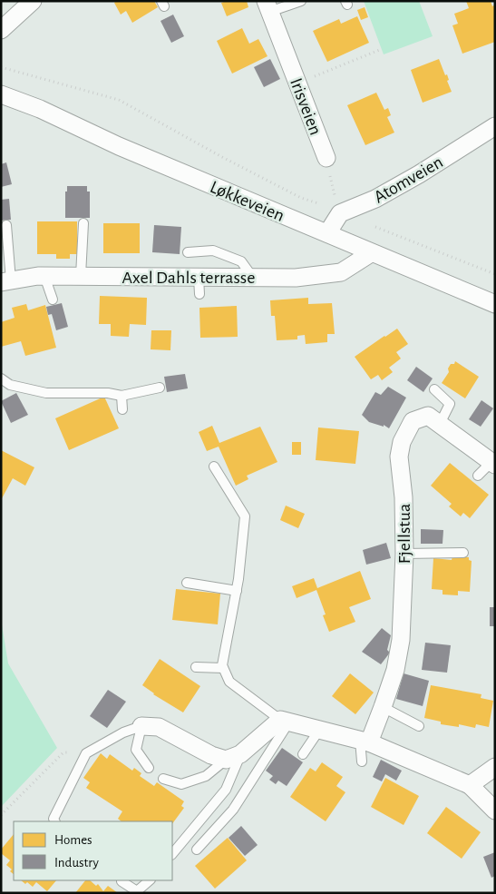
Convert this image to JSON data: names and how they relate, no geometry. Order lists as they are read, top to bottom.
{
  "streets": {
    "street": [
      "Irisveien",
      "Atomveien",
      "Løkkeveien",
      "Axel Dahls terrasse",
      "Fjellstua"
    ]
  },
  "crossings": [
    ["Irisveien", "Atomveien"],
    ["Løkkeveien", "Axel Dahls terrasse"]
  ],
  "legend": ["Homes", "Industry"]
}
